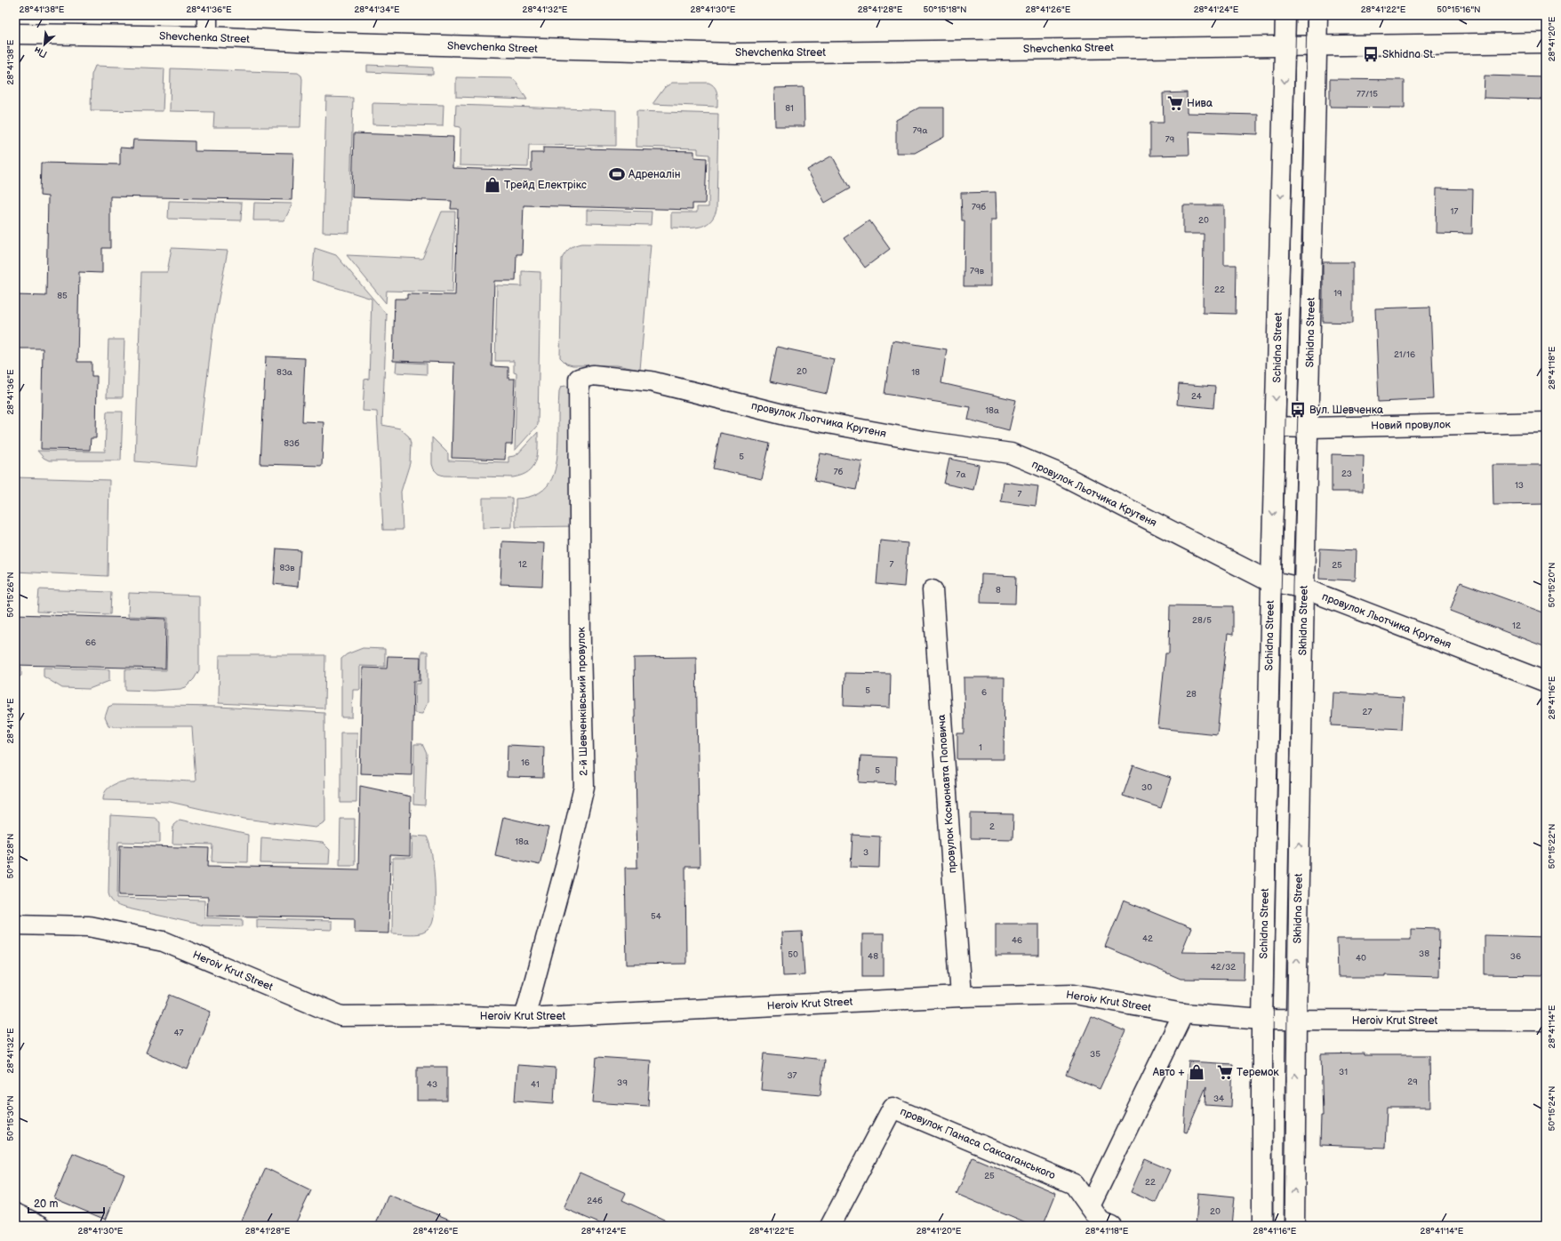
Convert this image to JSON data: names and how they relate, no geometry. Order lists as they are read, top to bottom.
{
  "streets": {
    "street": [
      "Shevchenka Street",
      "Skhidna Street",
      "Schidna Street",
      "провулок Льотчика Крутеня",
      "Новий провулок",
      "2-й Шевченківський провулок",
      "провулок Космонавта Поповича",
      "Heroiv Krut Street",
      "провулок Панаса Саксаганського"
    ]
  },
  "crossings": [
    ["Shevchenka Street", "Skhidna Street"],
    ["Shevchenka Street", "Schidna Street"],
    ["Skhidna Street", "провулок Льотчика Крутеня"],
    ["Skhidna Street", "Новий провулок"],
    ["Skhidna Street", "Heroiv Krut Street"],
    ["Schidna Street", "провулок Льотчика Крутеня"],
    ["Schidna Street", "Новий провулок"],
    ["Schidna Street", "Heroiv Krut Street"],
    ["провулок Льотчика Крутеня", "2-й Шевченківський провулок"],
    ["2-й Шевченківський провулок", "Heroiv Krut Street"],
    ["провулок Космонавта Поповича", "Heroiv Krut Street"]
  ],
  "one_way": ["Skhidna Street", "Schidna Street"],
  "places": {
    "bus stop": ["Skhidna St.", "Вул. Шевченка"],
    "supermarket": ["Нива", "Теремок"],
    "sports": ["Адреналін"],
    "shop": ["Трейд Електрікс", "Авто +"]
  },
  "house_numbers": [
    "77/15",
    "81",
    "79а",
    "79",
    "79б",
    "17",
    "20",
    "79в",
    "22",
    "19",
    "85",
    "21/16",
    "20",
    "83а",
    "18",
    "24",
    "18а",
    "83б",
    "5",
    "7б",
    "23",
    "7а",
    "13",
    "7",
    "12",
    "7",
    "25",
    "83в",
    "8",
    "28/5",
    "12",
    "66",
    "5",
    "6",
    "28",
    "27",
    "1",
    "16",
    "5",
    "30",
    "2",
    "18а",
    "3",
    "54",
    "42",
    "46",
    "38",
    "50",
    "48",
    "36",
    "40",
    "42/32",
    "47",
    "35",
    "31",
    "37",
    "29",
    "39",
    "43",
    "41",
    "34",
    "25",
    "22",
    "24б",
    "20"
  ],
  "scale_bar": "20 m",
  "north": "bottom left",
  "coordinates": [
    "28°41'38\"E",
    "28°41'36\"E",
    "28°41'34\"E",
    "28°41'32\"E",
    "28°41'30\"E",
    "28°41'28\"E",
    "50°15'18\"N",
    "28°41'26\"E",
    "28°41'24\"E",
    "28°41'22\"E",
    "50°15'16\"N",
    "28°41'20\"E",
    "28°41'18\"E",
    "50°15'20\"N",
    "50°15'26\"N",
    "28°41'16\"E",
    "50°15'22\"N",
    "50°15'28\"N",
    "28°41'14\"E",
    "50°15'24\"N",
    "50°15'30\"N"
  ]
}
